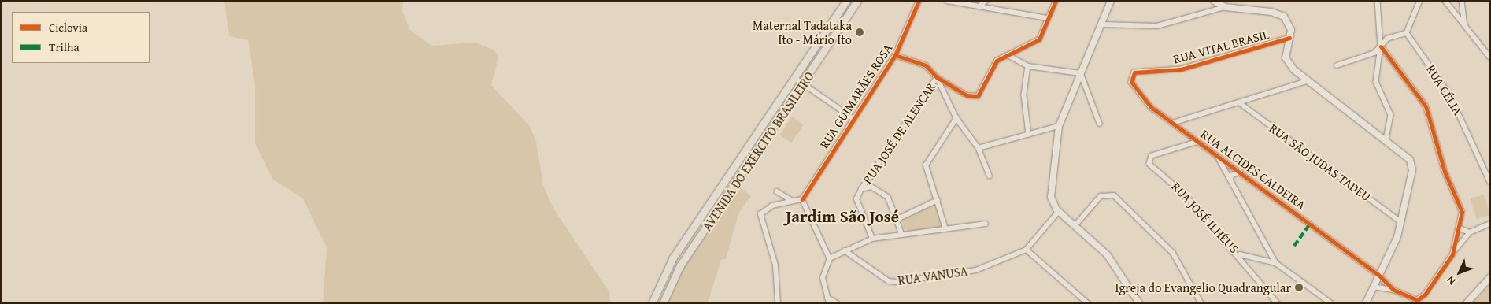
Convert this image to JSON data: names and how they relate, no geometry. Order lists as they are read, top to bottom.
{
  "streets": {
    "main road": ["AVENIDA DO EXÉRCITO BRASILEIRO"],
    "street": [
      "RUA VITAL BRASIL",
      "RUA CÉLIA",
      "RUA GUIMARÃES ROSA",
      "RUA JOSÉ DE ALENCAR",
      "RUA SÃO JUDAS TADEU",
      "RUA ALCIDES CALDEIRA",
      "RUA JOSÉ ILHÉUS",
      "RUA VANUSA"
    ]
  },
  "crossings": [
    ["RUA VITAL BRASIL", "RUA ALCIDES CALDEIRA"],
    ["RUA ALCIDES CALDEIRA", "RUA JOSÉ ILHÉUS"]
  ],
  "districts": ["Jardim São José"],
  "places": ["Maternal Tadataka Ito - Mário Ito", "Igreja do Evangelio Quadrangular"],
  "legend": ["Ciclovia", "Trilha"],
  "north": "bottom left"
}
